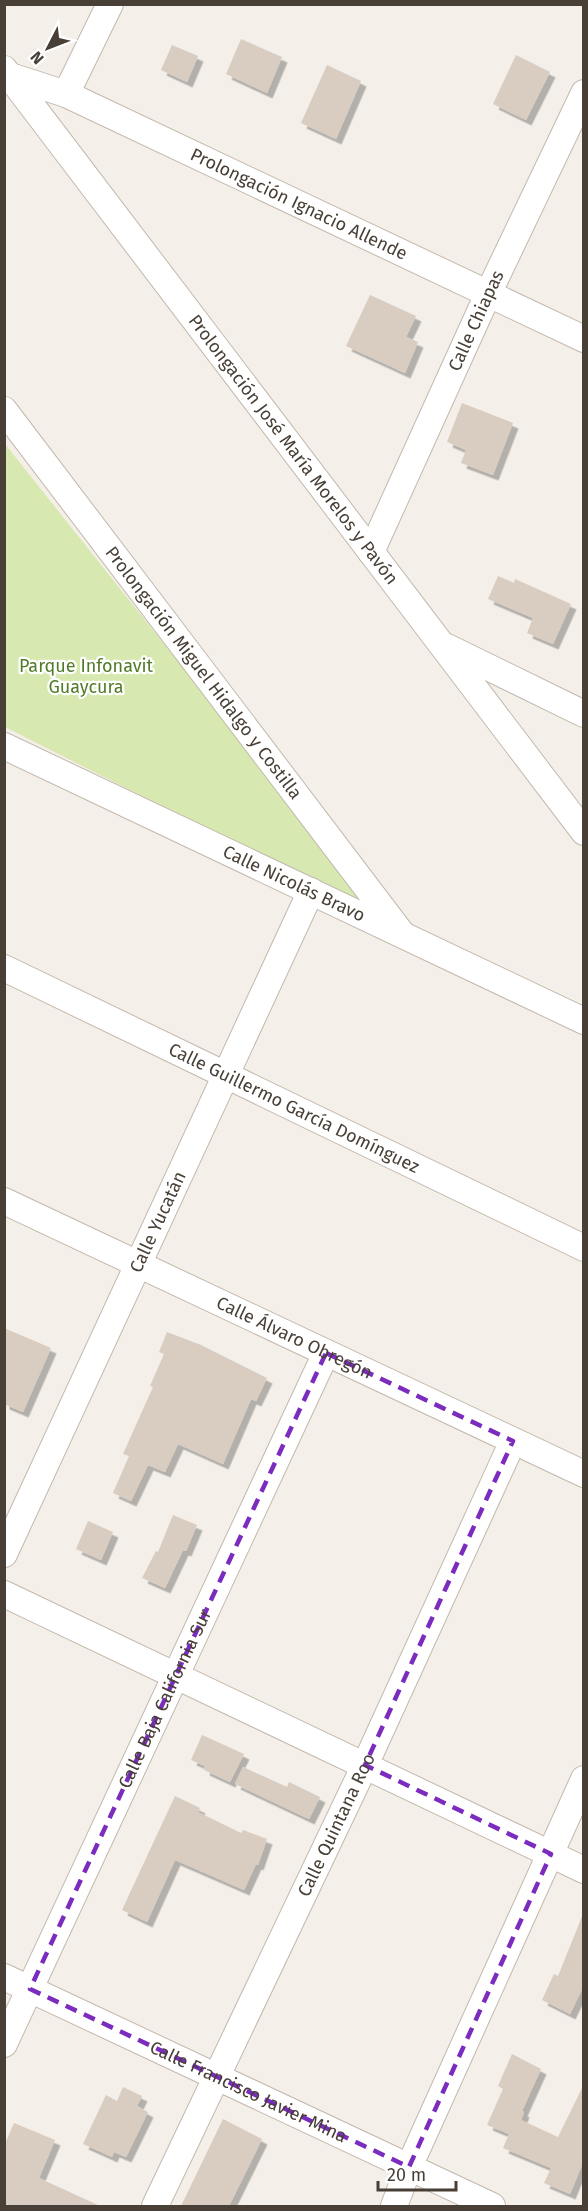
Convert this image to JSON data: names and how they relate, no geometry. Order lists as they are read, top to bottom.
{
  "streets": {
    "street": [
      "Prolongación Ignacio Allende",
      "Calle Chiapas",
      "Prolongación José María Morelos y Pavón",
      "Prolongación Miguel Hidalgo y Costilla",
      "Calle Nicolás Bravo",
      "Calle Guillermo García Domínguez",
      "Calle Yucatán",
      "Calle Álvaro Obregón",
      "Calle Baja California Sur",
      "Calle Quintana Roo",
      "Calle Francisco Javier Mina"
    ]
  },
  "crossings": [
    ["Prolongación Ignacio Allende", "Calle Chiapas"],
    ["Prolongación Ignacio Allende", "Prolongación José María Morelos y Pavón"],
    ["Calle Chiapas", "Prolongación José María Morelos y Pavón"],
    ["Prolongación Miguel Hidalgo y Costilla", "Calle Nicolás Bravo"],
    ["Calle Nicolás Bravo", "Calle Yucatán"],
    ["Calle Guillermo García Domínguez", "Calle Yucatán"],
    ["Calle Yucatán", "Calle Álvaro Obregón"],
    ["Calle Álvaro Obregón", "Calle Baja California Sur"],
    ["Calle Álvaro Obregón", "Calle Quintana Roo"],
    ["Calle Baja California Sur", "Calle Francisco Javier Mina"],
    ["Calle Quintana Roo", "Calle Francisco Javier Mina"]
  ],
  "parks": ["Parque Infonavit Guaycura"],
  "scale_bar": "20 m",
  "north": "bottom left"
}
